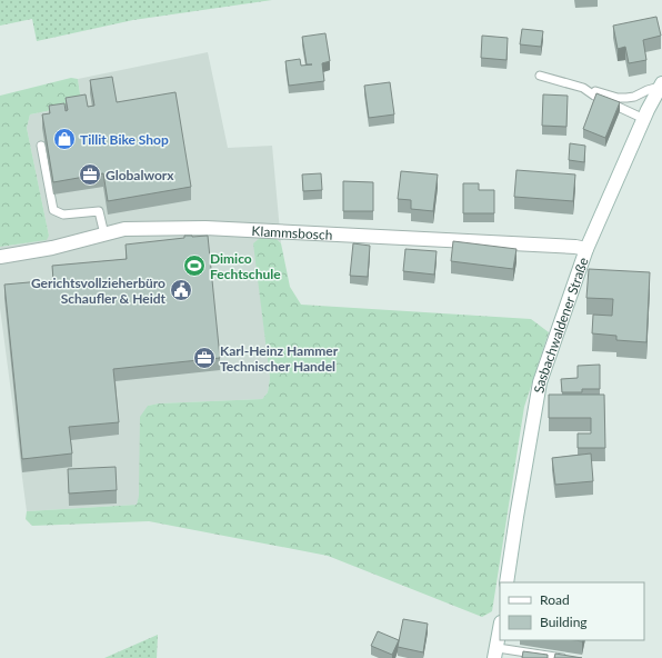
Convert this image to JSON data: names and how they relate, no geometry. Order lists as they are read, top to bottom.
{
  "streets": {
    "street": ["Klammsbosch", "Sasbachwaldener Straße"]
  },
  "crossings": [
    ["Klammsbosch", "Sasbachwaldener Straße"]
  ],
  "places": {
    "shop": ["Tillit Bike Shop"],
    "office": ["Globalworx", "Karl-Heinz Hammer Technischer Handel"],
    "sports": ["Dimico Fechtschule"],
    "public building": ["Gerichtsvollzieherbüro Schaufler & Heidt"]
  },
  "legend": ["Road", "Building"]
}
